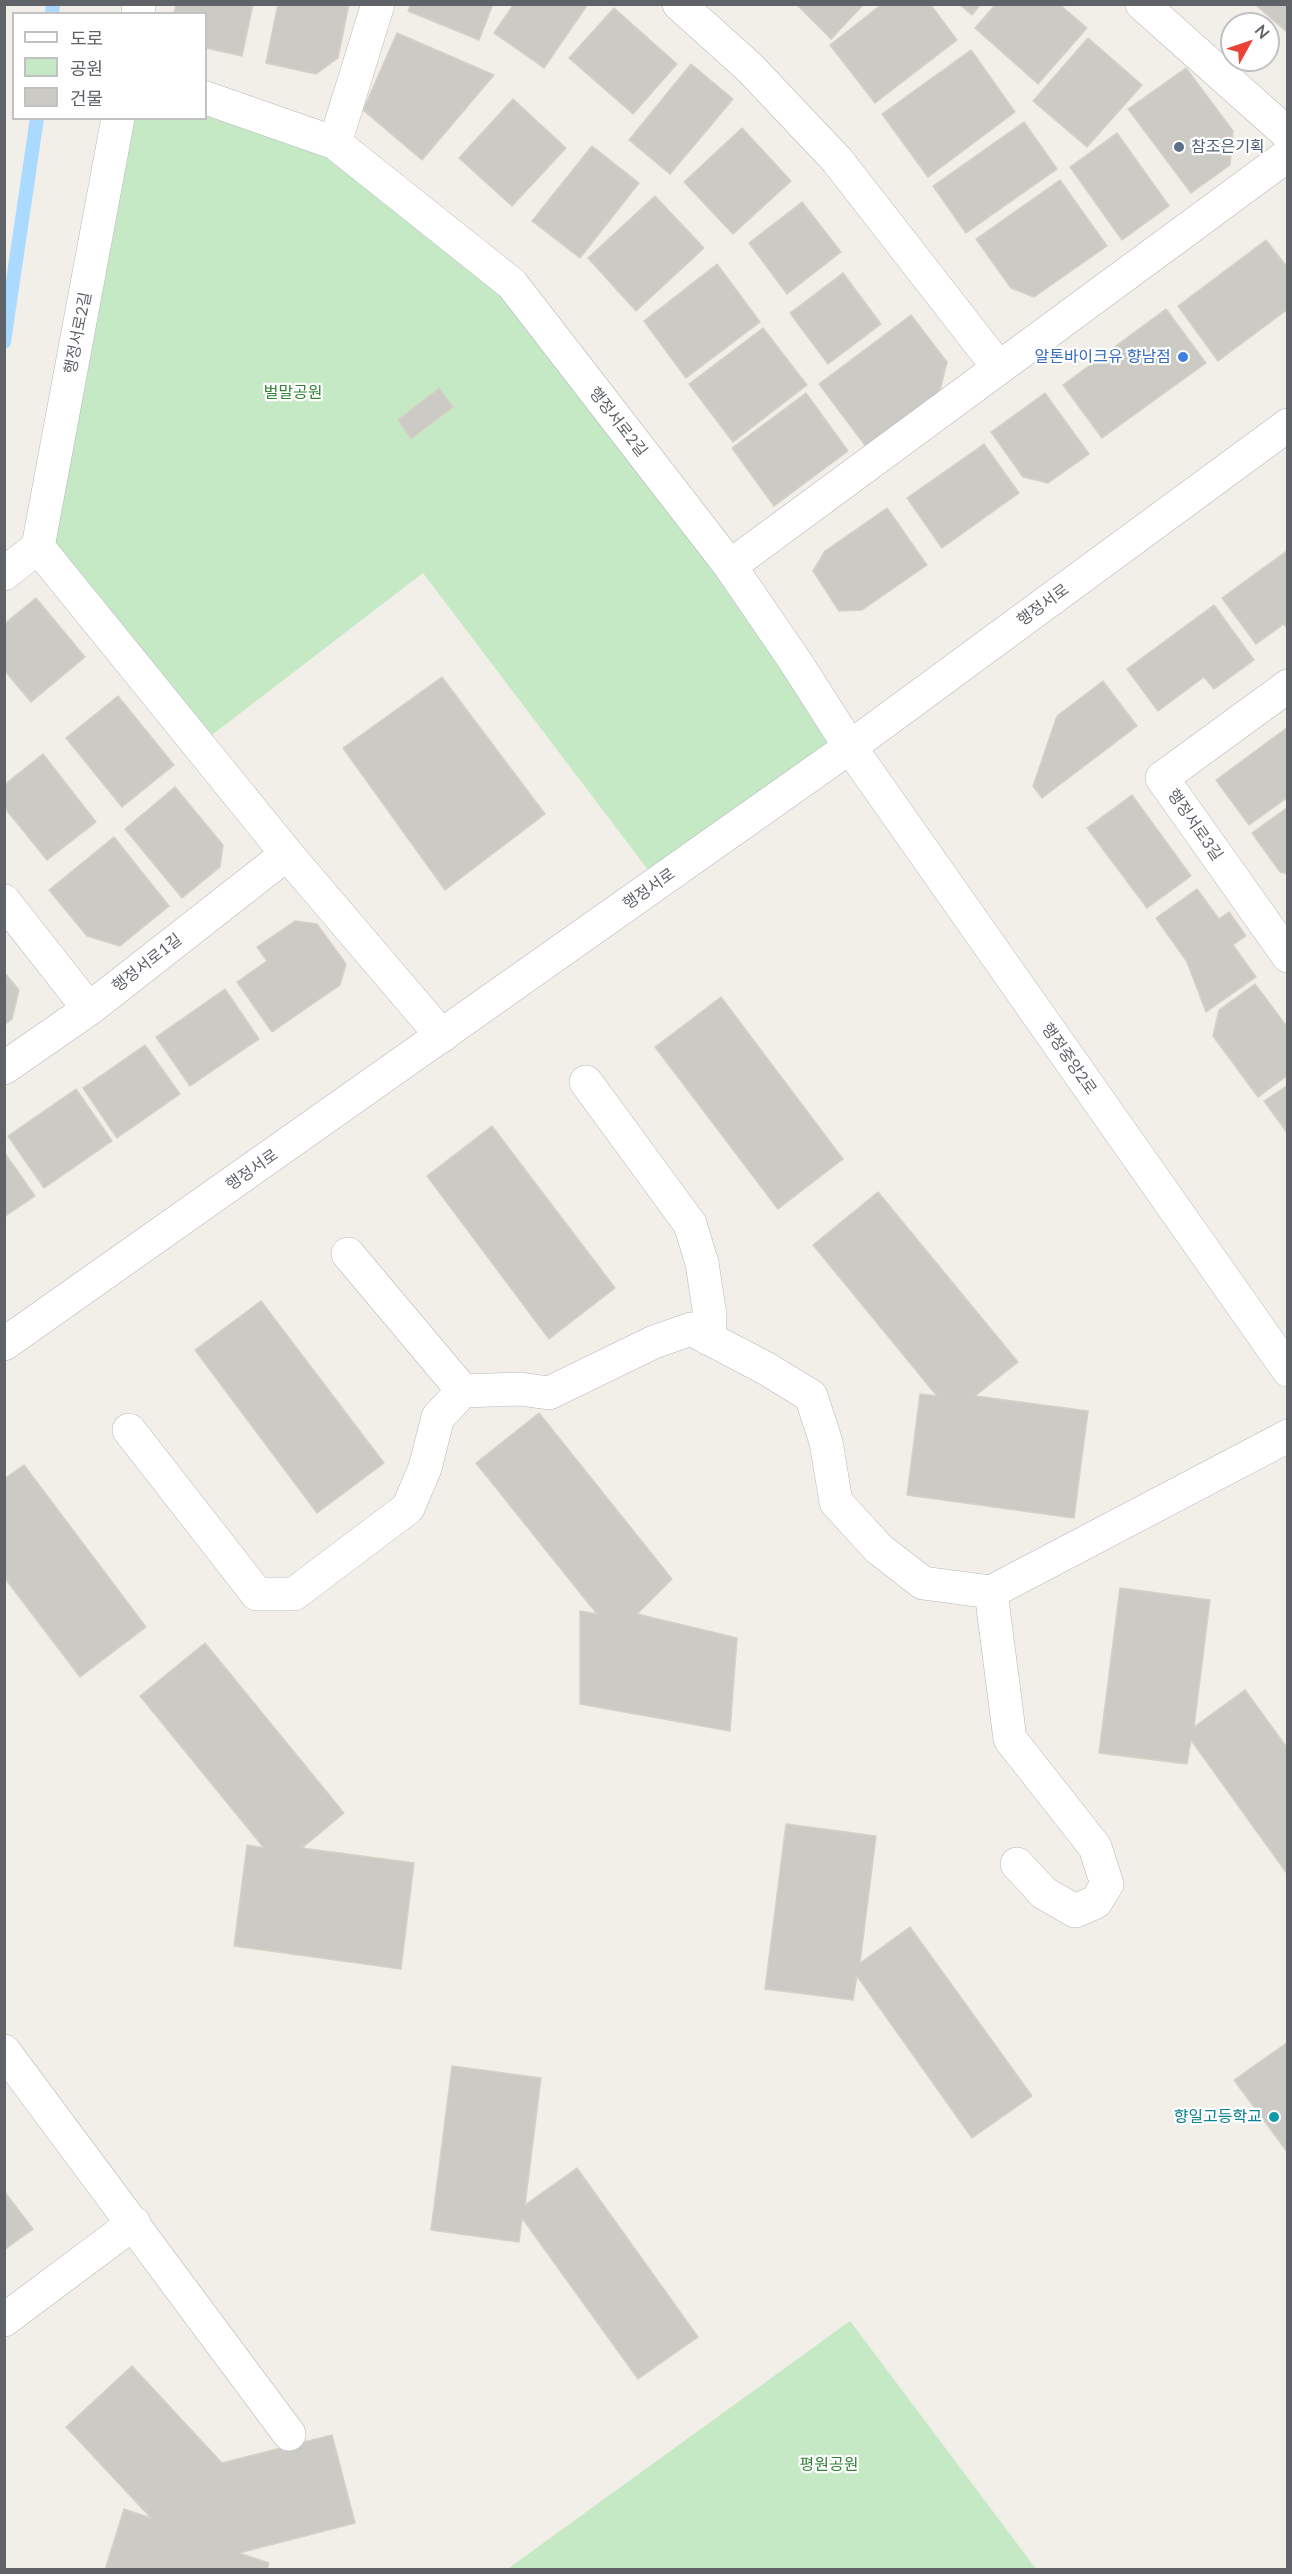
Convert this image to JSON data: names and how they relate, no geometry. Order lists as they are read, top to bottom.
{
  "streets": {
    "street": [
      "행정서로2길",
      "행정서로",
      "행정서로3길",
      "행정서로1길",
      "행정중앙2로"
    ]
  },
  "crossings": [
    ["행정서로2길", "행정서로"],
    ["행정서로2길", "행정중앙2로"],
    ["행정서로", "행정중앙2로"]
  ],
  "parks": ["벌말공원", "평원공원"],
  "places": ["참조은기획", "알톤바이크유 향남점", "향일고등학교"],
  "legend": ["도로", "공원", "건물"],
  "north": "top right"
}
